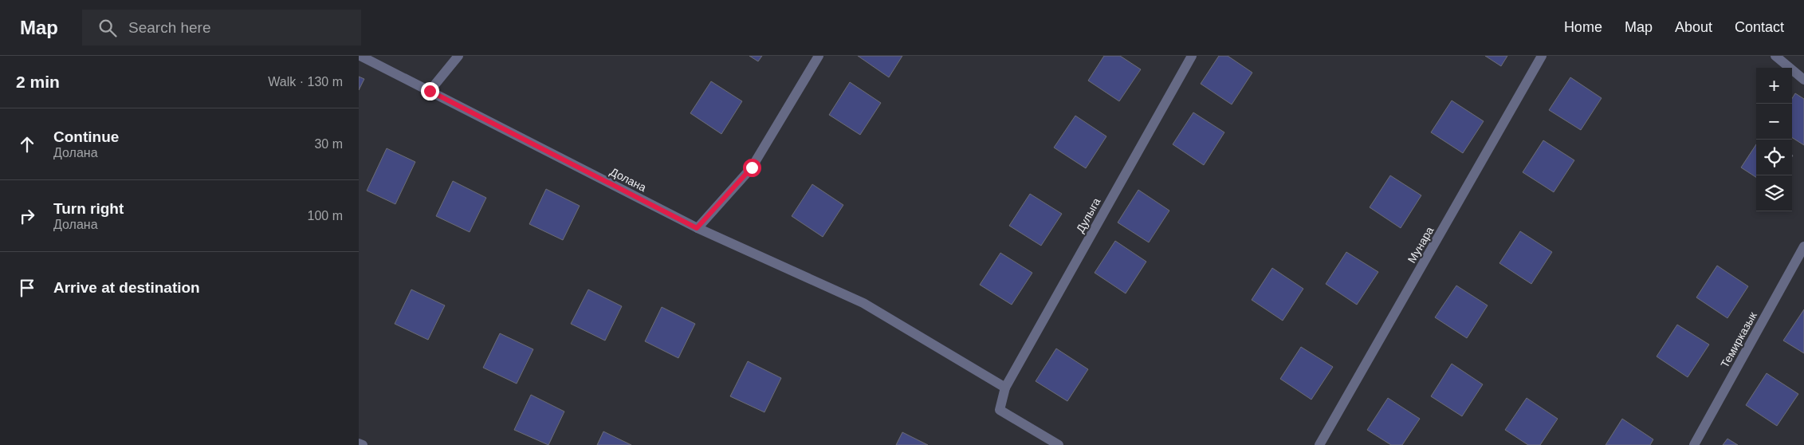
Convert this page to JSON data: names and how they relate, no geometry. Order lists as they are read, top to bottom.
{
  "streets": {
    "street": [
      "Долана",
      "Дулыга",
      "Мунара",
      "Темирказык"
    ]
  },
  "crossings": [
    ["Долана", "Дулыга"]
  ],
  "page": {
    "header": "Map",
    "search": "Search here",
    "nav": [
      "Home",
      "Map",
      "About",
      "Contact"
    ],
    "heading": ["2 min", "Walk · 130 m"],
    "map_buttons": ["+", "−"],
    "list": [
      ["Continue", "Долана", "30 m"],
      ["Turn right", "Долана", "100 m"],
      "Arrive at destination"
    ]
  }
}
